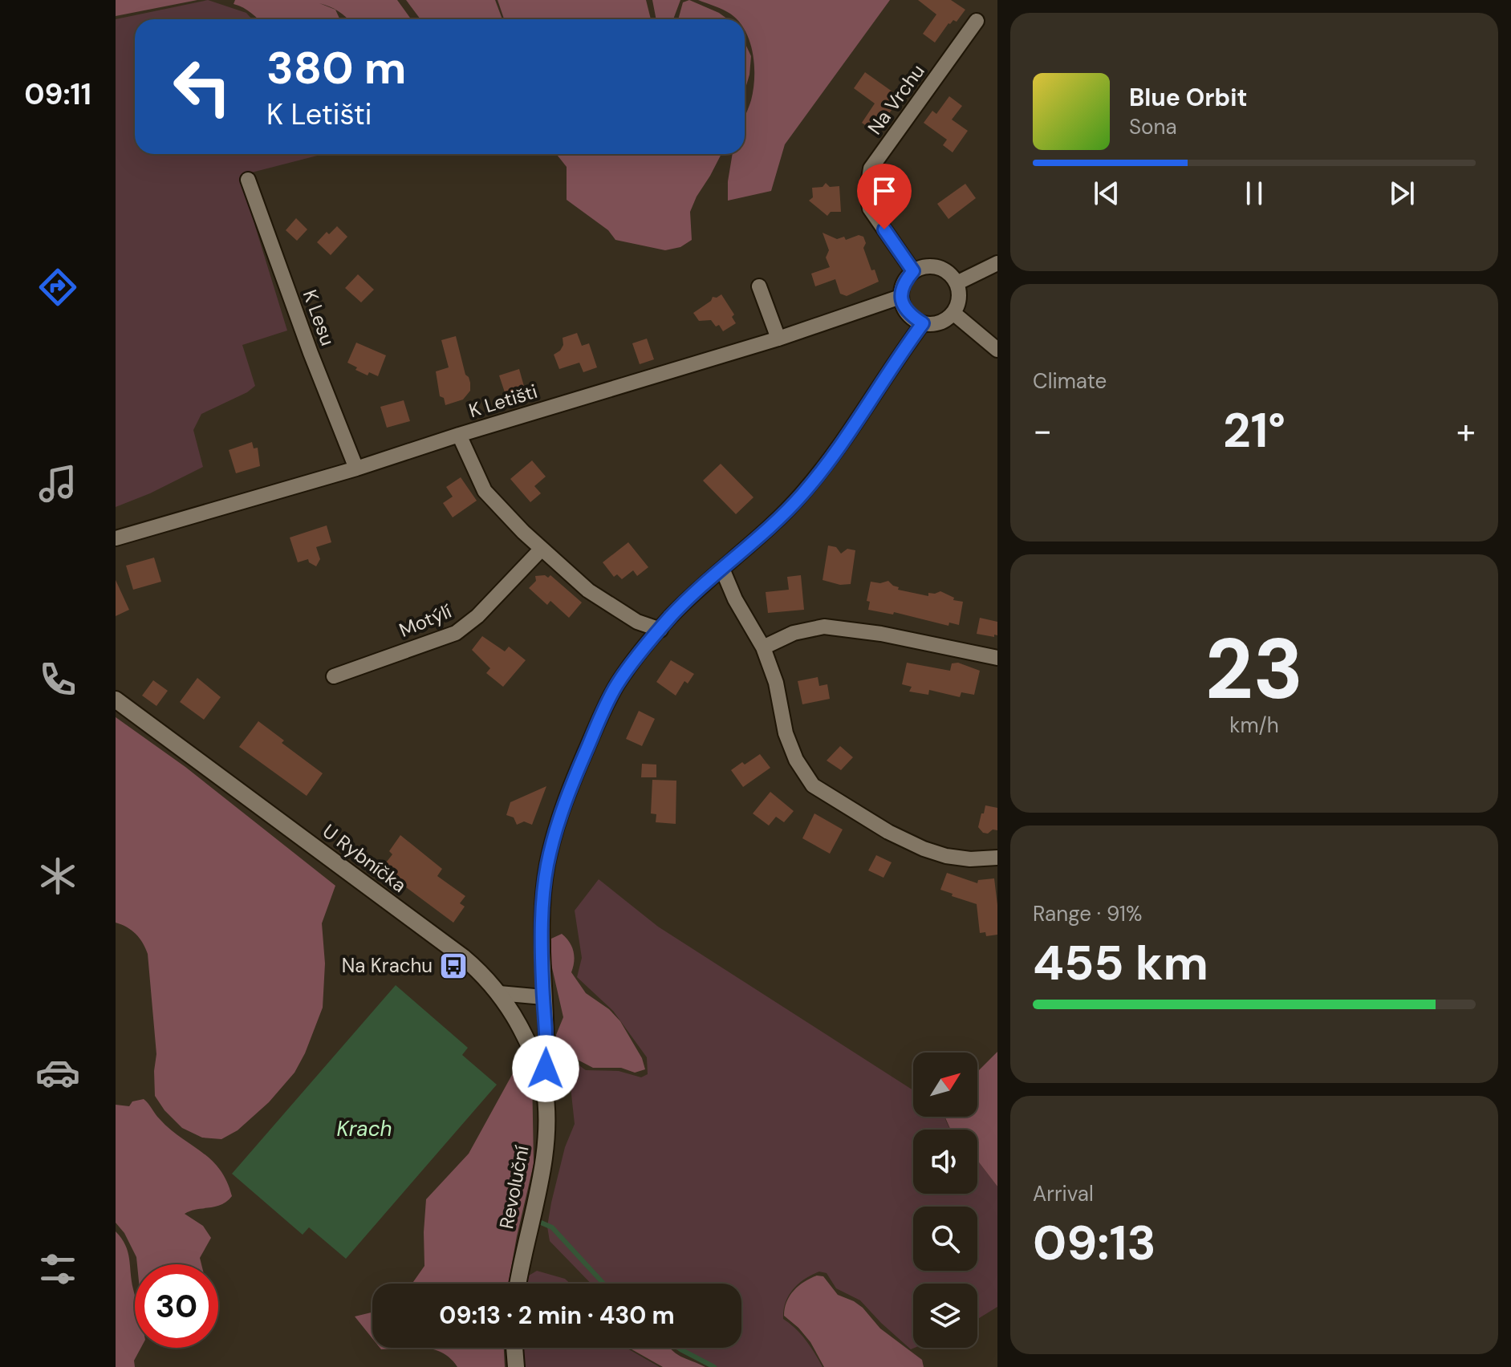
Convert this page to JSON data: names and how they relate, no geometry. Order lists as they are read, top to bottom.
{
  "streets": {
    "street": [
      "Na Vrchu",
      "K Lesu",
      "K Letišti",
      "Motýlí",
      "U Rybníčka",
      "Revoluční"
    ]
  },
  "crossings": [
    ["Na Vrchu", "K Letišti"],
    ["K Lesu", "K Letišti"],
    ["U Rybníčka", "Revoluční"]
  ],
  "water": ["Krach"],
  "places": {
    "bus stop": ["Na Krachu"]
  },
  "north": "top right",
  "page": {
    "tabs": "09:11",
    "turn": ["380 m", "K Letišti"],
    "song": ["Blue Orbit", "Sona"],
    "tile": [
      "Climate",
      ["23", "km/h"],
      ["Range · 91%", "455 km"],
      ["Arrival", "09:13"]
    ],
    "heat": ["−", "21°", "+"],
    "limit": "30",
    "trip": "09:13 · 2 min · 430 m"
  }
}
